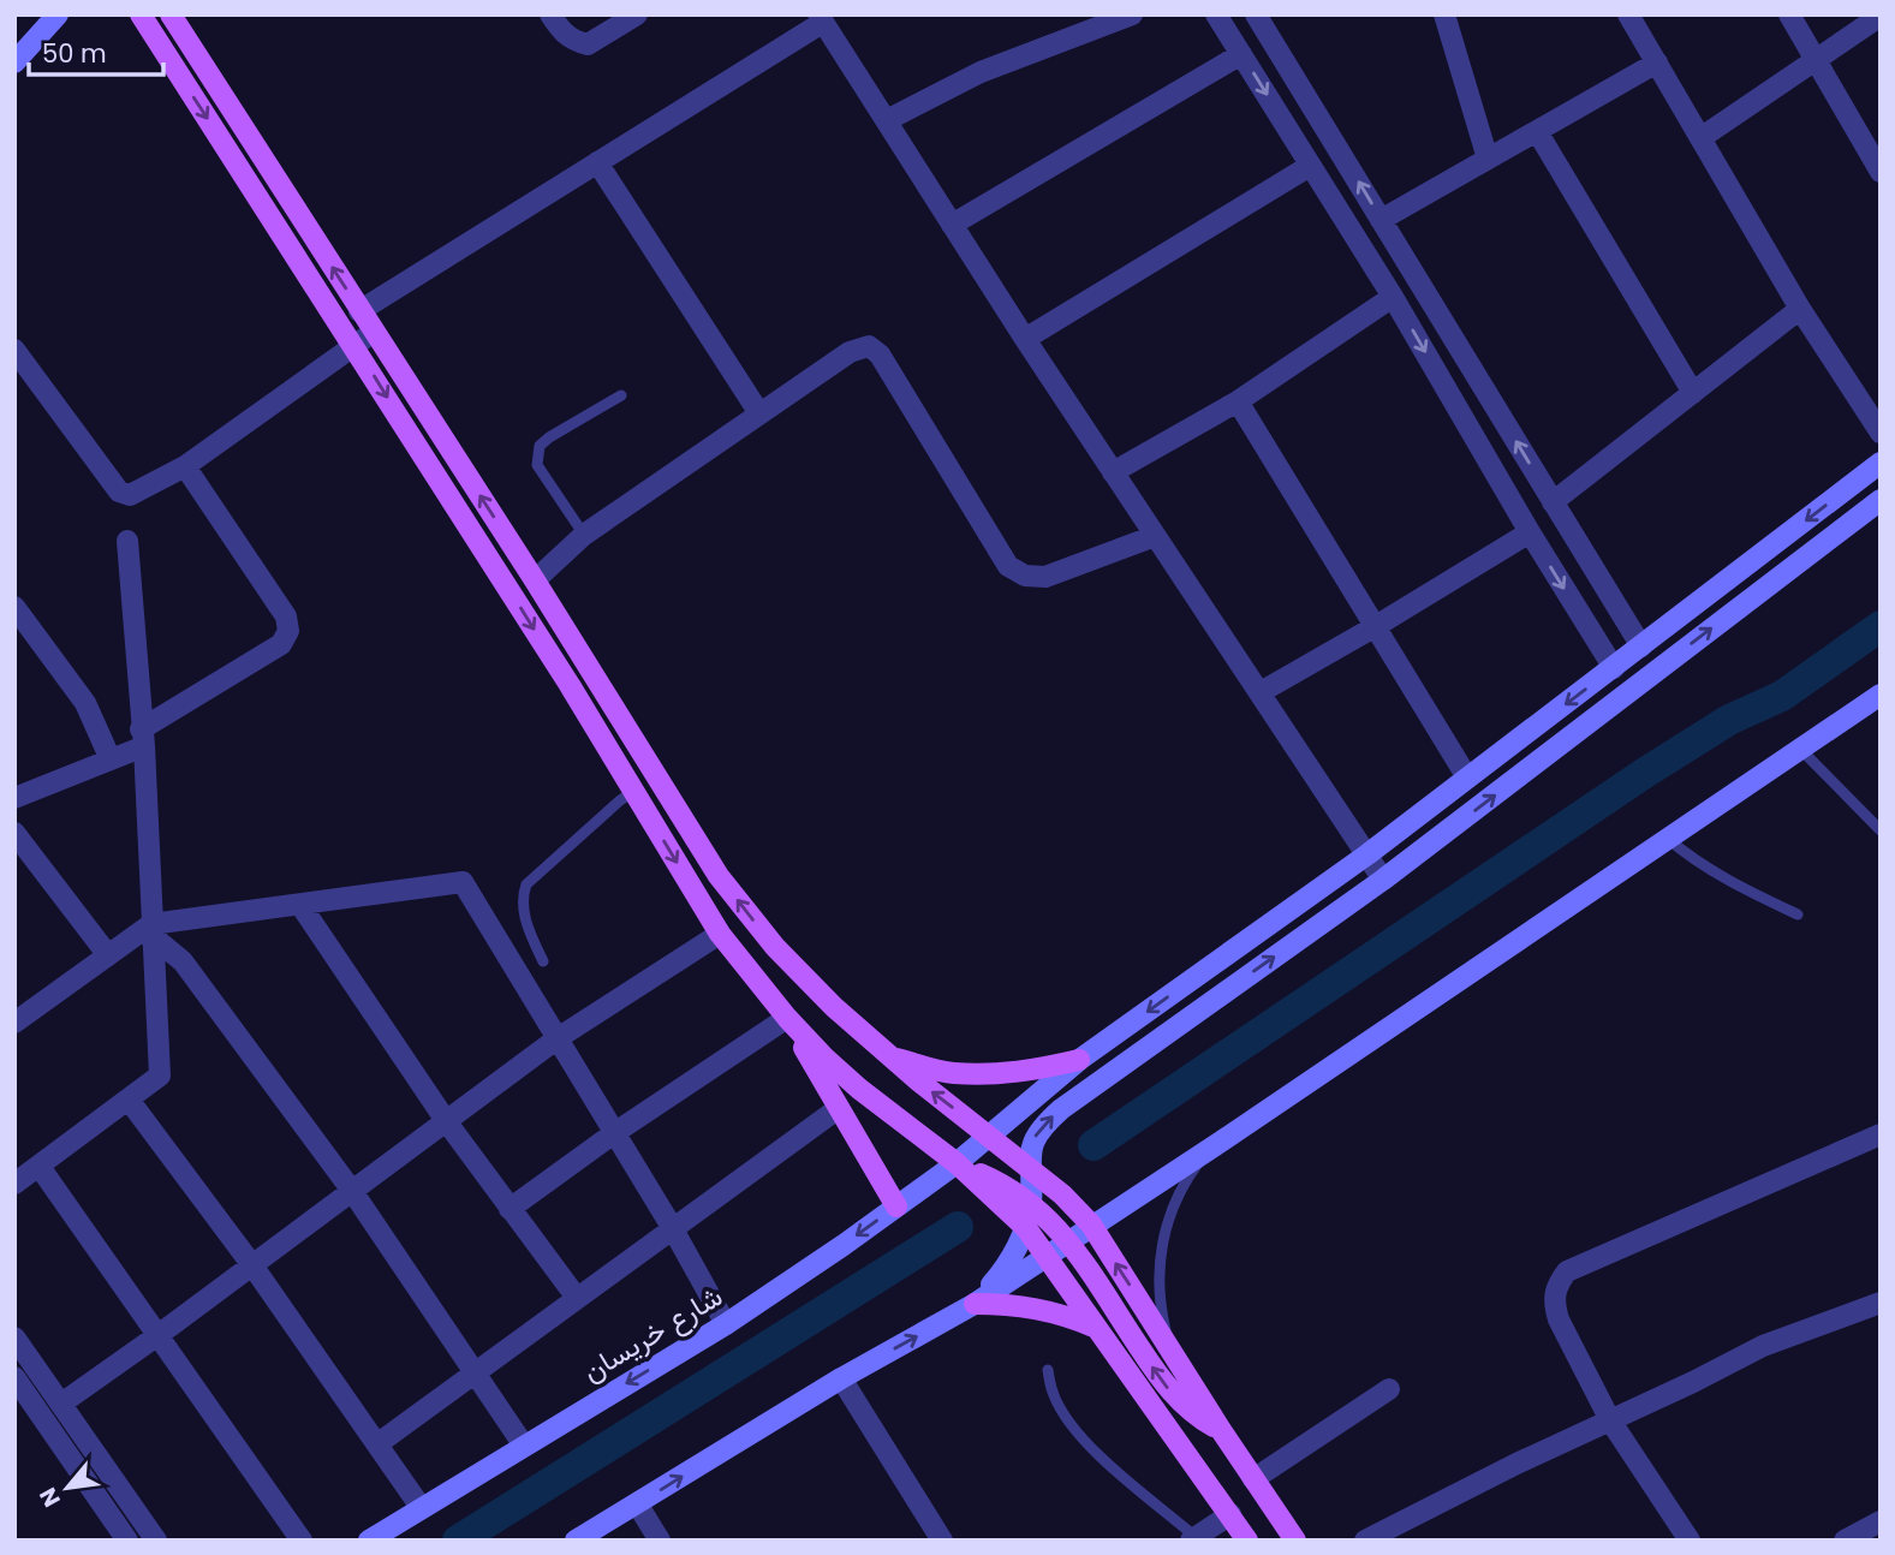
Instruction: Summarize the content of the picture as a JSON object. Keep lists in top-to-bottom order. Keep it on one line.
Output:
{"streets":{"street":["شارع خريسان"]},"scale_bar":"50 m","north":"bottom left"}
